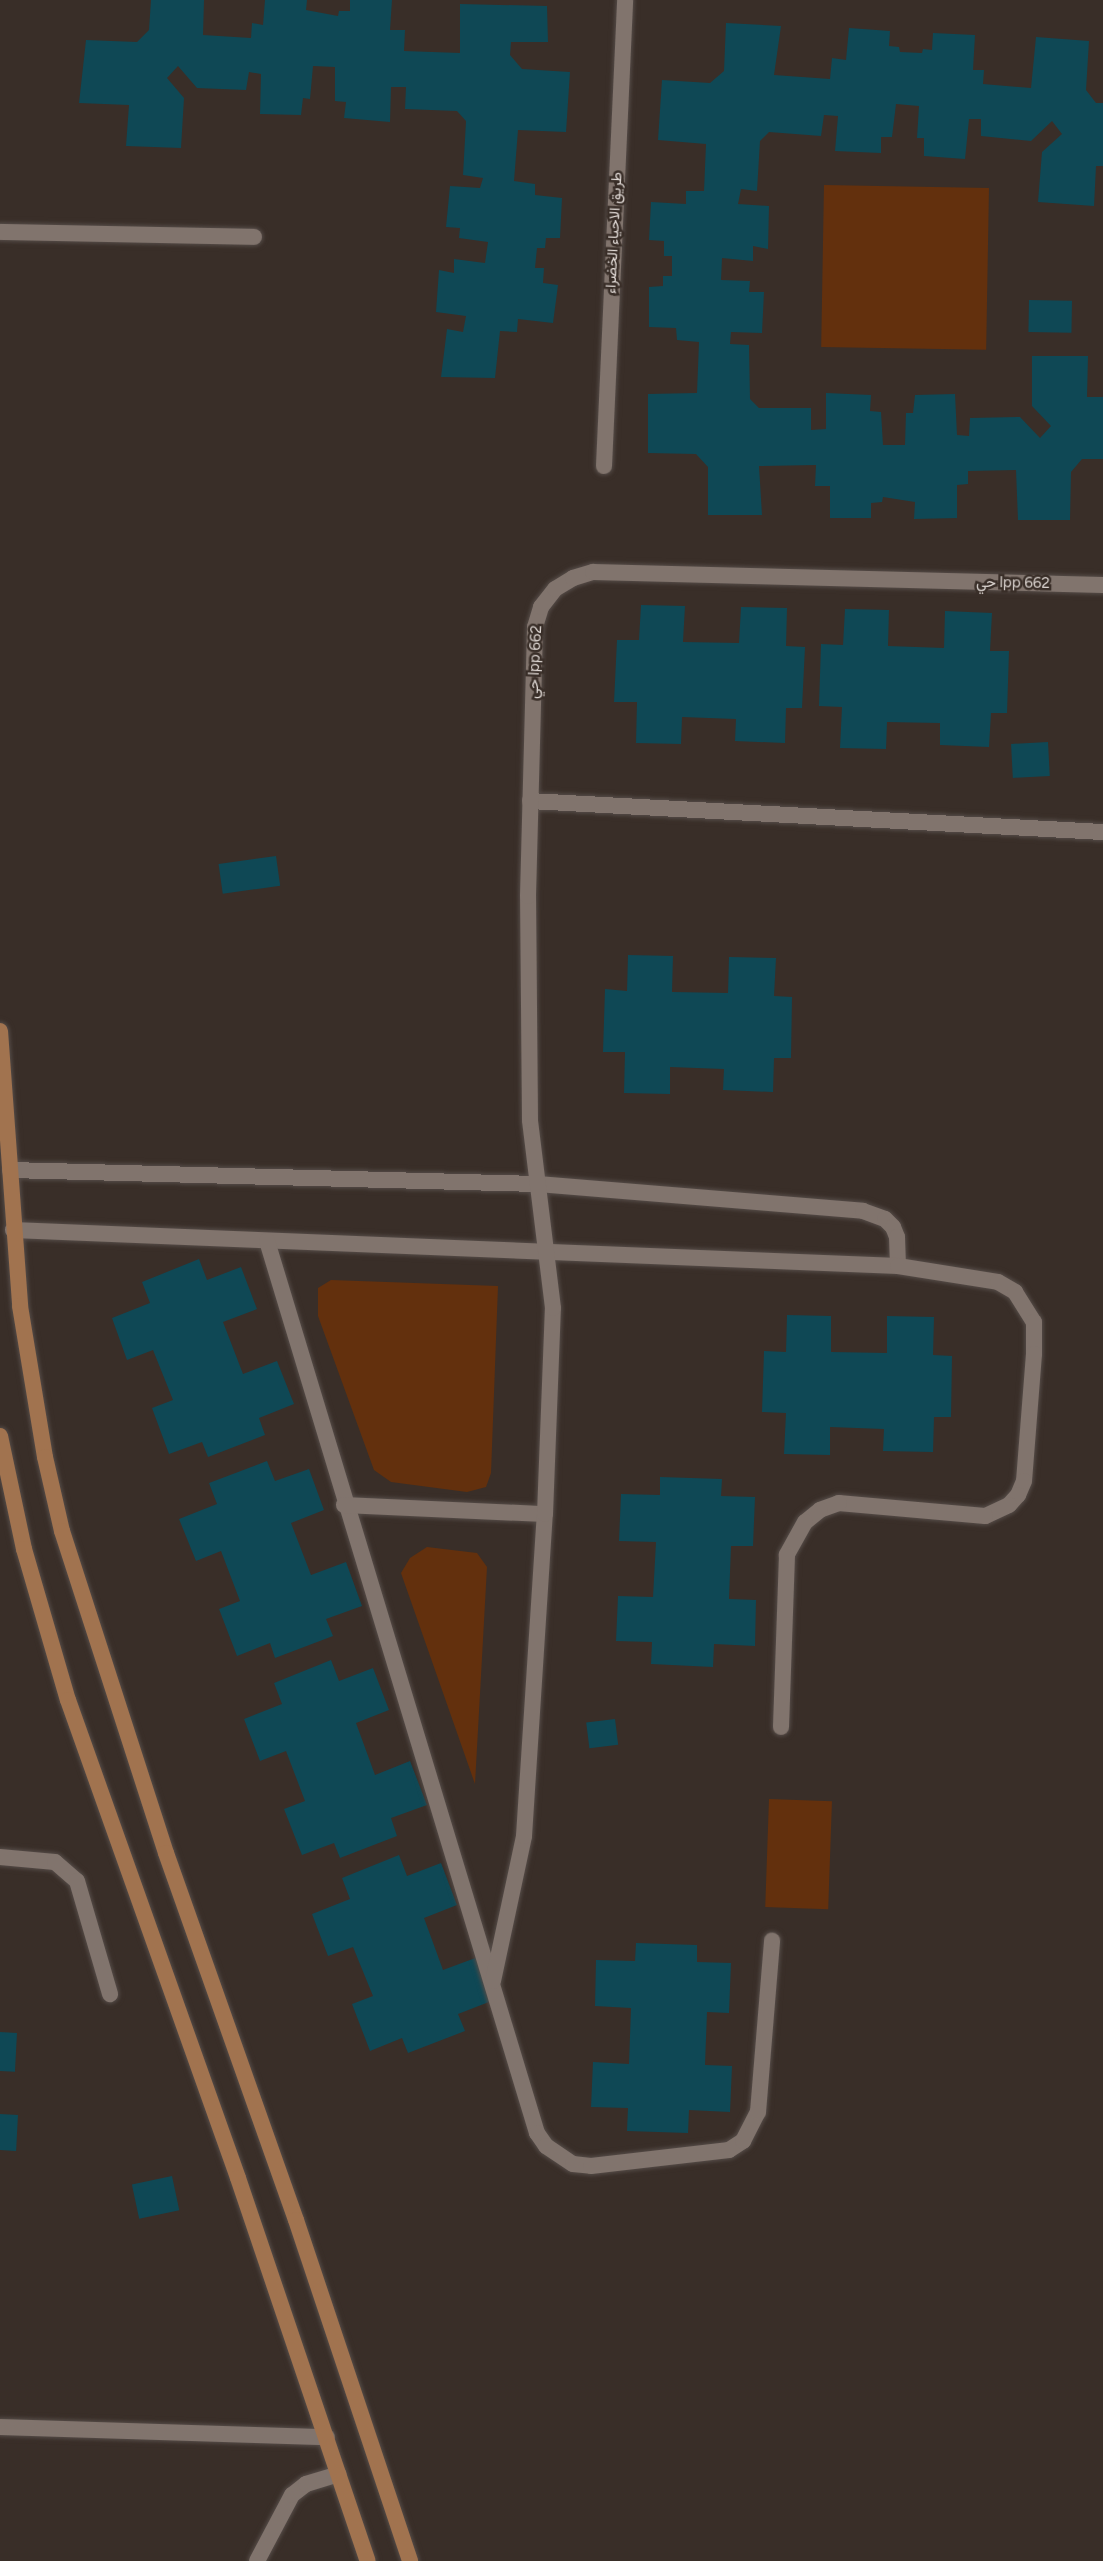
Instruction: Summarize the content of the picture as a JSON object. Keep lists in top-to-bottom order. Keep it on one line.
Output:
{"streets":{"street":["طريق الاحياء الخضراء","حي lpp 662"]}}
